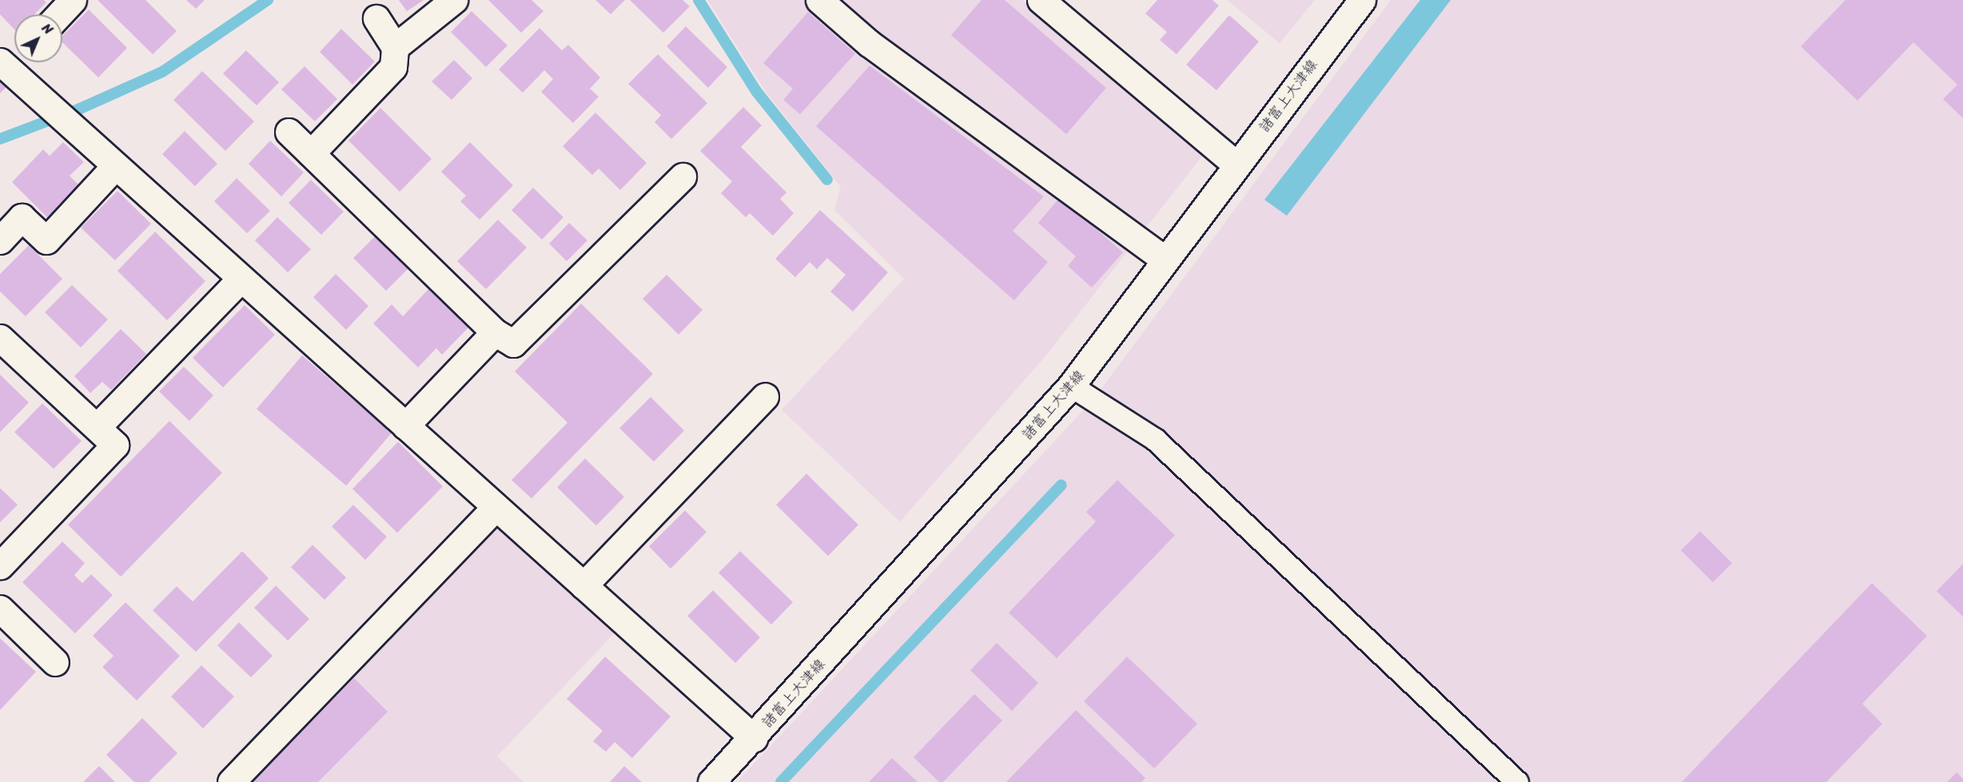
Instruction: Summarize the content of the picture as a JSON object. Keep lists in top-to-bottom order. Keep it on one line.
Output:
{"streets":{"street":["諸富上大津線"]},"north":"top right"}
